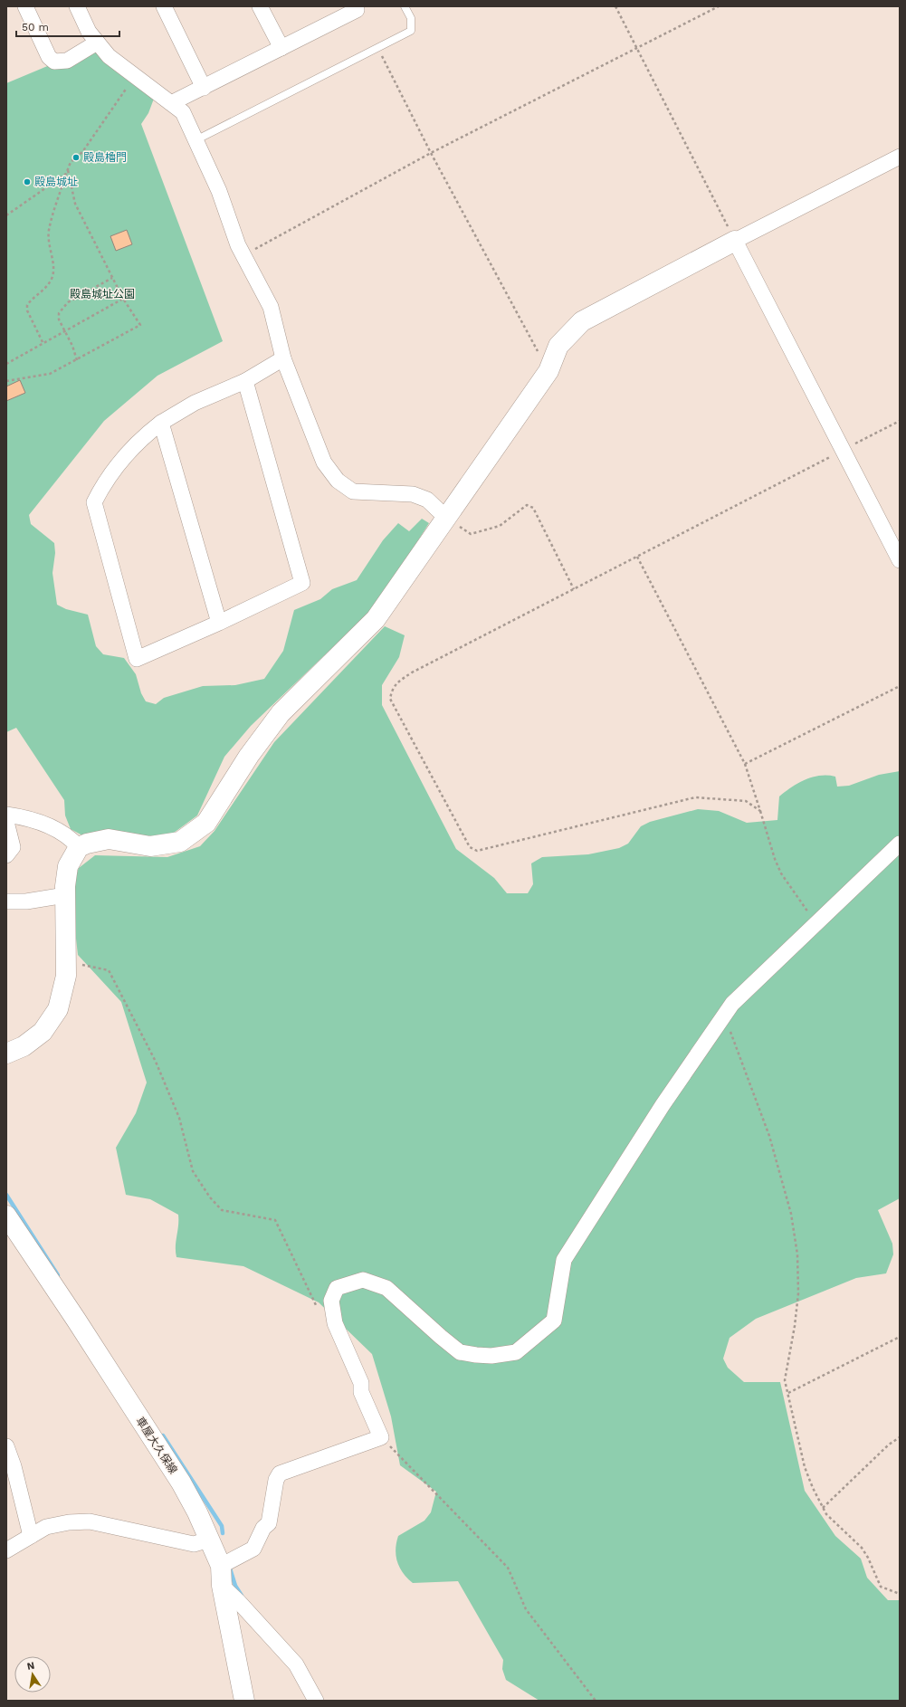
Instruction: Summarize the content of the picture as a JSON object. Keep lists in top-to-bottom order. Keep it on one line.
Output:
{"streets":{"street":["車屋大久保線"]},"parks":["殿島城址公園"],"places":["殿島櫓門","殿島城址"],"scale_bar":"50 m","north":"top"}
